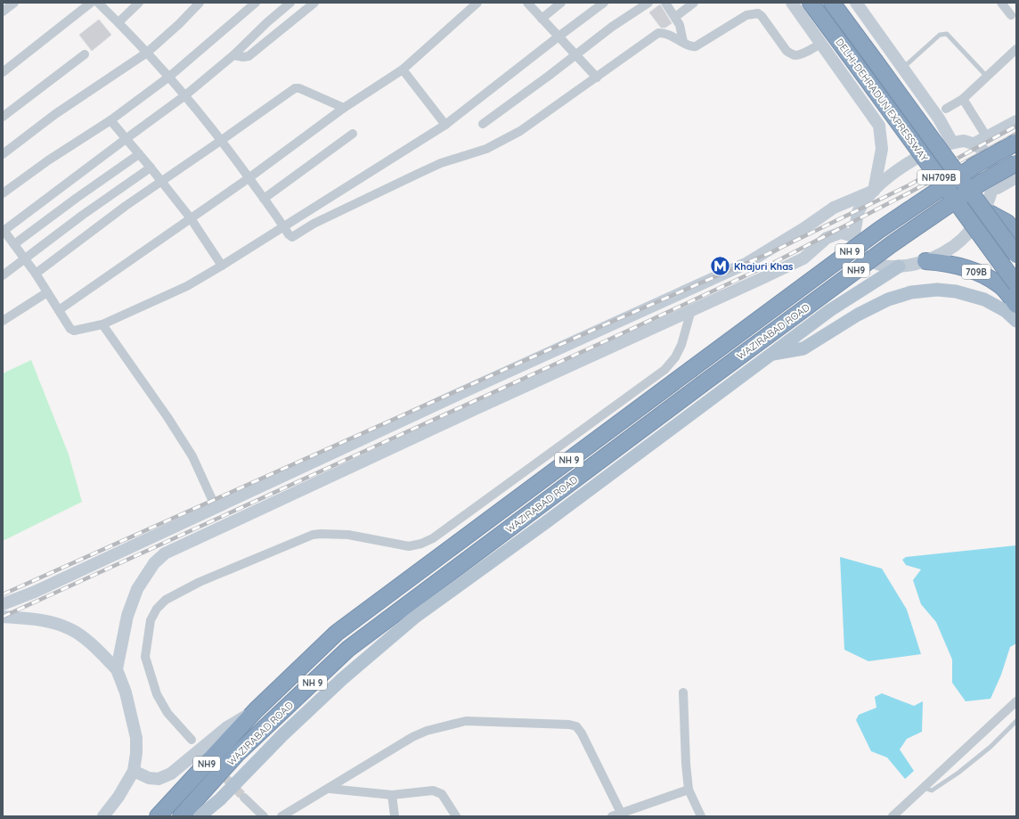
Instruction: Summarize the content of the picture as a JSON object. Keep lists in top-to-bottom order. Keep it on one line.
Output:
{"streets":{"highway":["DELHI-DEHRADUN EXPRESSWAY","NH709B","NH 9","NH9","709B","WAZIRABAD ROAD"]},"crossings":[["NH9","WAZIRABAD ROAD"]],"places":{"metro station":["Khajuri Khas"]}}
